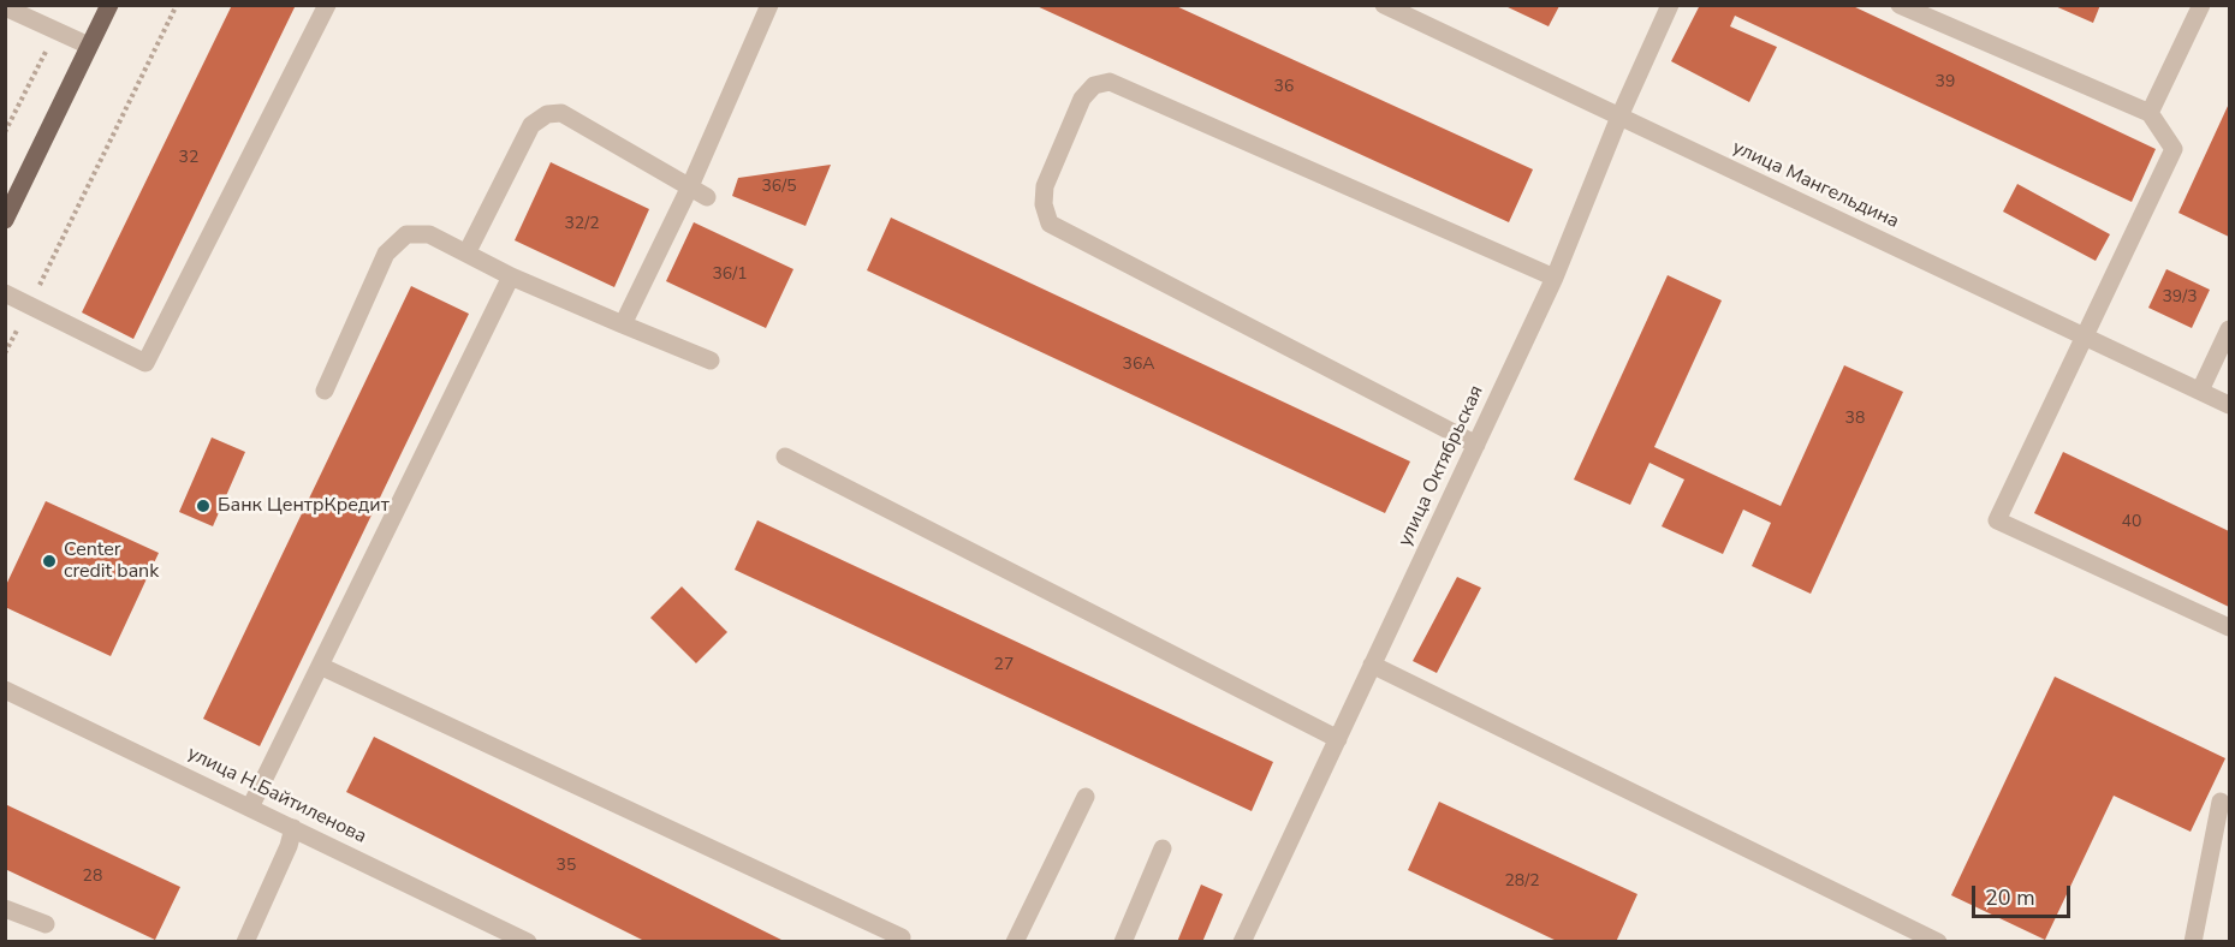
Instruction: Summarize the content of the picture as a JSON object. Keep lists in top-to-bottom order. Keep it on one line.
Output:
{"streets":{"street":["улица Мангельдина","улица Октябрьская","улица Н.Байтиленова"]},"crossings":[["улица Мангельдина","улица Октябрьская"]],"places":["Банк ЦентрКредит","Center credit bank"],"house_numbers":["39","36","32","36/5","32/2","36/1","39/3","36А","38","40","27","35","28","28/2"],"scale_bar":"20 m"}
